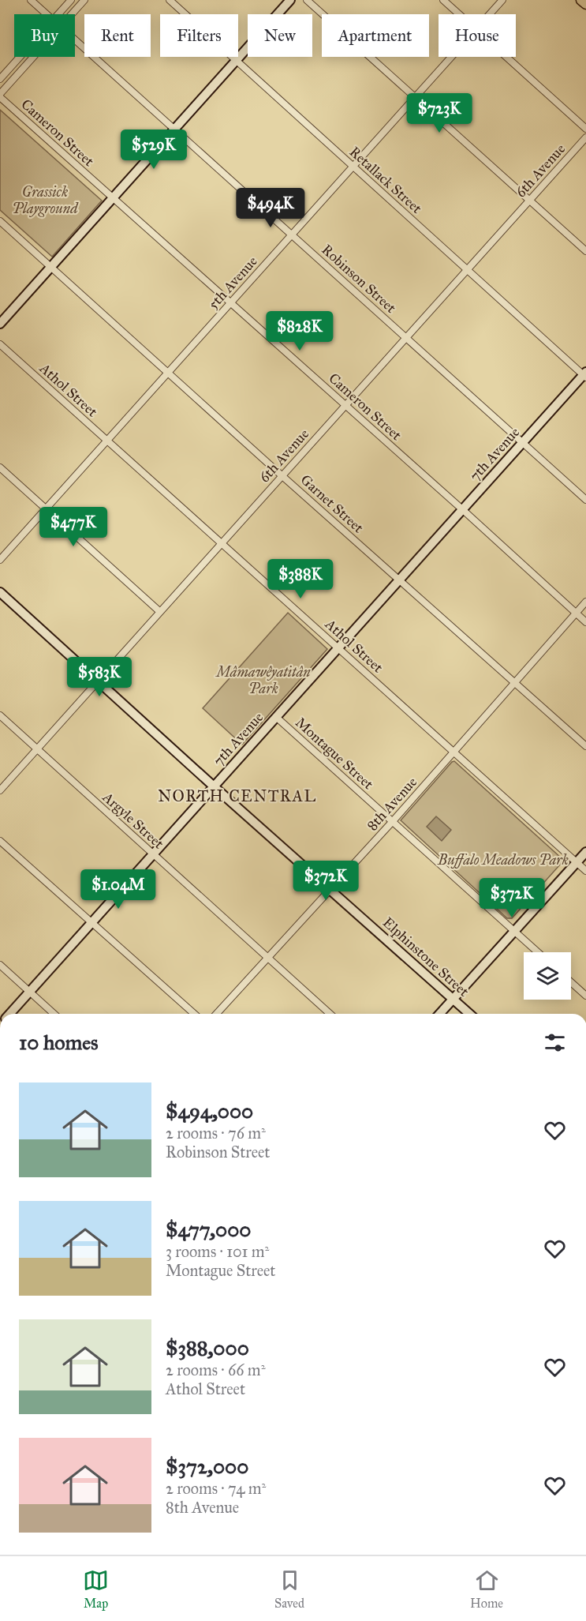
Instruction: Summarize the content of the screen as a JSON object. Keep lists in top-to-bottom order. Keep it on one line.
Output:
{"streets":{"street":["Cameron Street","6th Avenue","Retallack Street","Robinson Street","5th Avenue","Athol Street","7th Avenue","Garnet Street","Montague Street","8th Avenue","Argyle Street","Elphinstone Street"]},"crossings":[["Cameron Street","6th Avenue"],["Cameron Street","5th Avenue"],["Cameron Street","7th Avenue"],["Cameron Street","8th Avenue"],["6th Avenue","Retallack Street"],["6th Avenue","Robinson Street"],["6th Avenue","Athol Street"],["6th Avenue","Garnet Street"],["6th Avenue","Argyle Street"],["6th Avenue","Elphinstone Street"],["Retallack Street","5th Avenue"],["Retallack Street","7th Avenue"],["Robinson Street","5th Avenue"],["Robinson Street","7th Avenue"],["5th Avenue","Athol Street"],["5th Avenue","Garnet Street"],["Athol Street","7th Avenue"],["Athol Street","8th Avenue"],["7th Avenue","Garnet Street"],["7th Avenue","Montague Street"],["7th Avenue","Argyle Street"],["7th Avenue","Elphinstone Street"],["Garnet Street","8th Avenue"],["Montague Street","8th Avenue"],["8th Avenue","Argyle Street"],["8th Avenue","Elphinstone Street"]],"districts":["NORTH CENTRAL"],"parks":["Grassick Playground","Mâmawêyatitân Park","Buffalo Meadows Park"],"page":{"chip":["Buy","Rent","Filters","New","Apartment","House"],"price":["$723K","$529K","$494K","$828K","$477K","$388K","$583K","$372K","$1.04M","$372K"],"heading":"10 homes","list":[{"name":"$494,000","note":"2 rooms · 76 m² · Robinson Street"},{"name":"$477,000","note":"3 rooms · 101 m² · Montague Street"},{"name":"$388,000","note":"2 rooms · 66 m² · Athol Street"},{"name":"$372,000","note":"2 rooms · 74 m² · 8th Avenue"}],"tabs":["Map","Saved","Home"]}}
